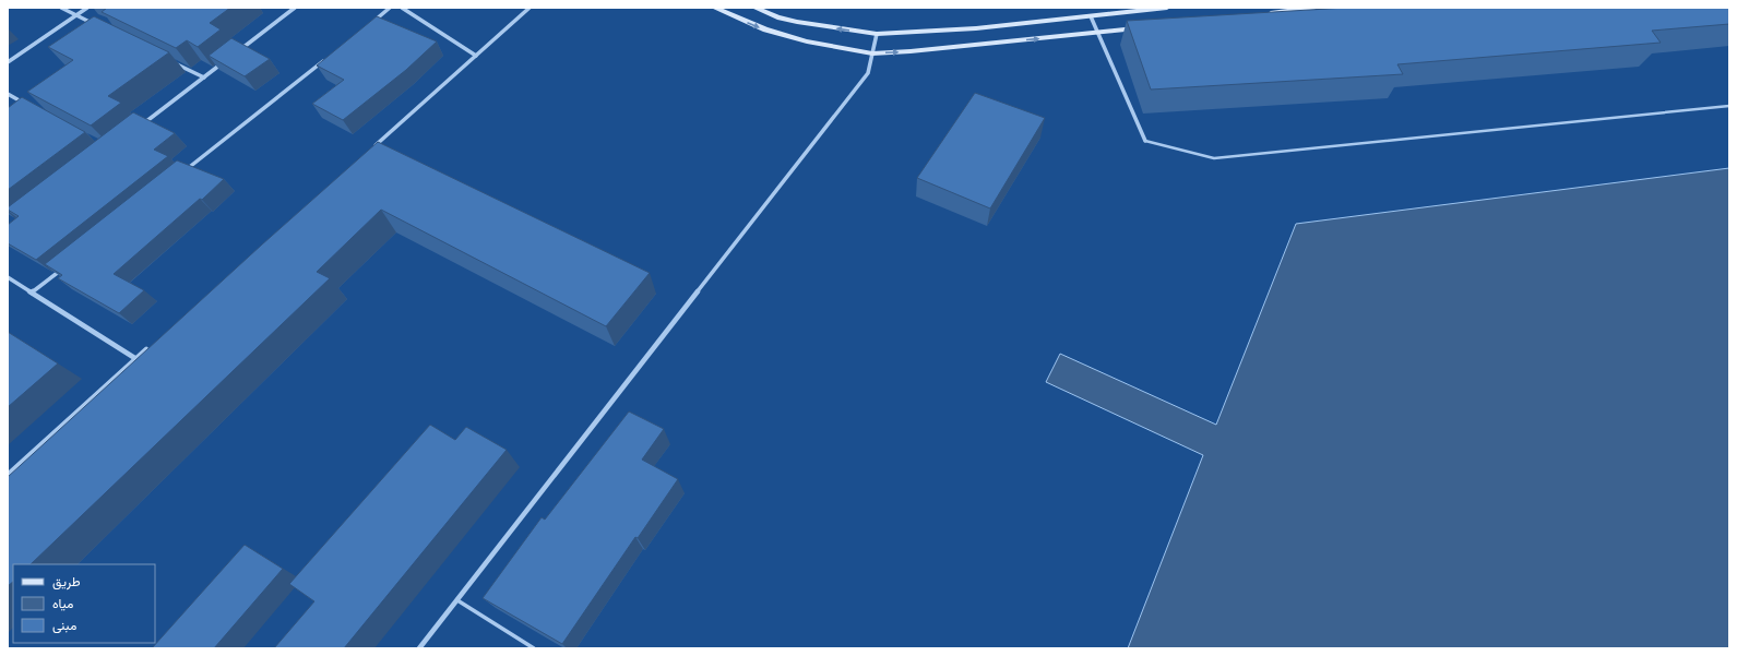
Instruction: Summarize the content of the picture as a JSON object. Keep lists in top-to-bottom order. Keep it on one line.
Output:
{"legend":["طريق","مياه","مبنى"]}
